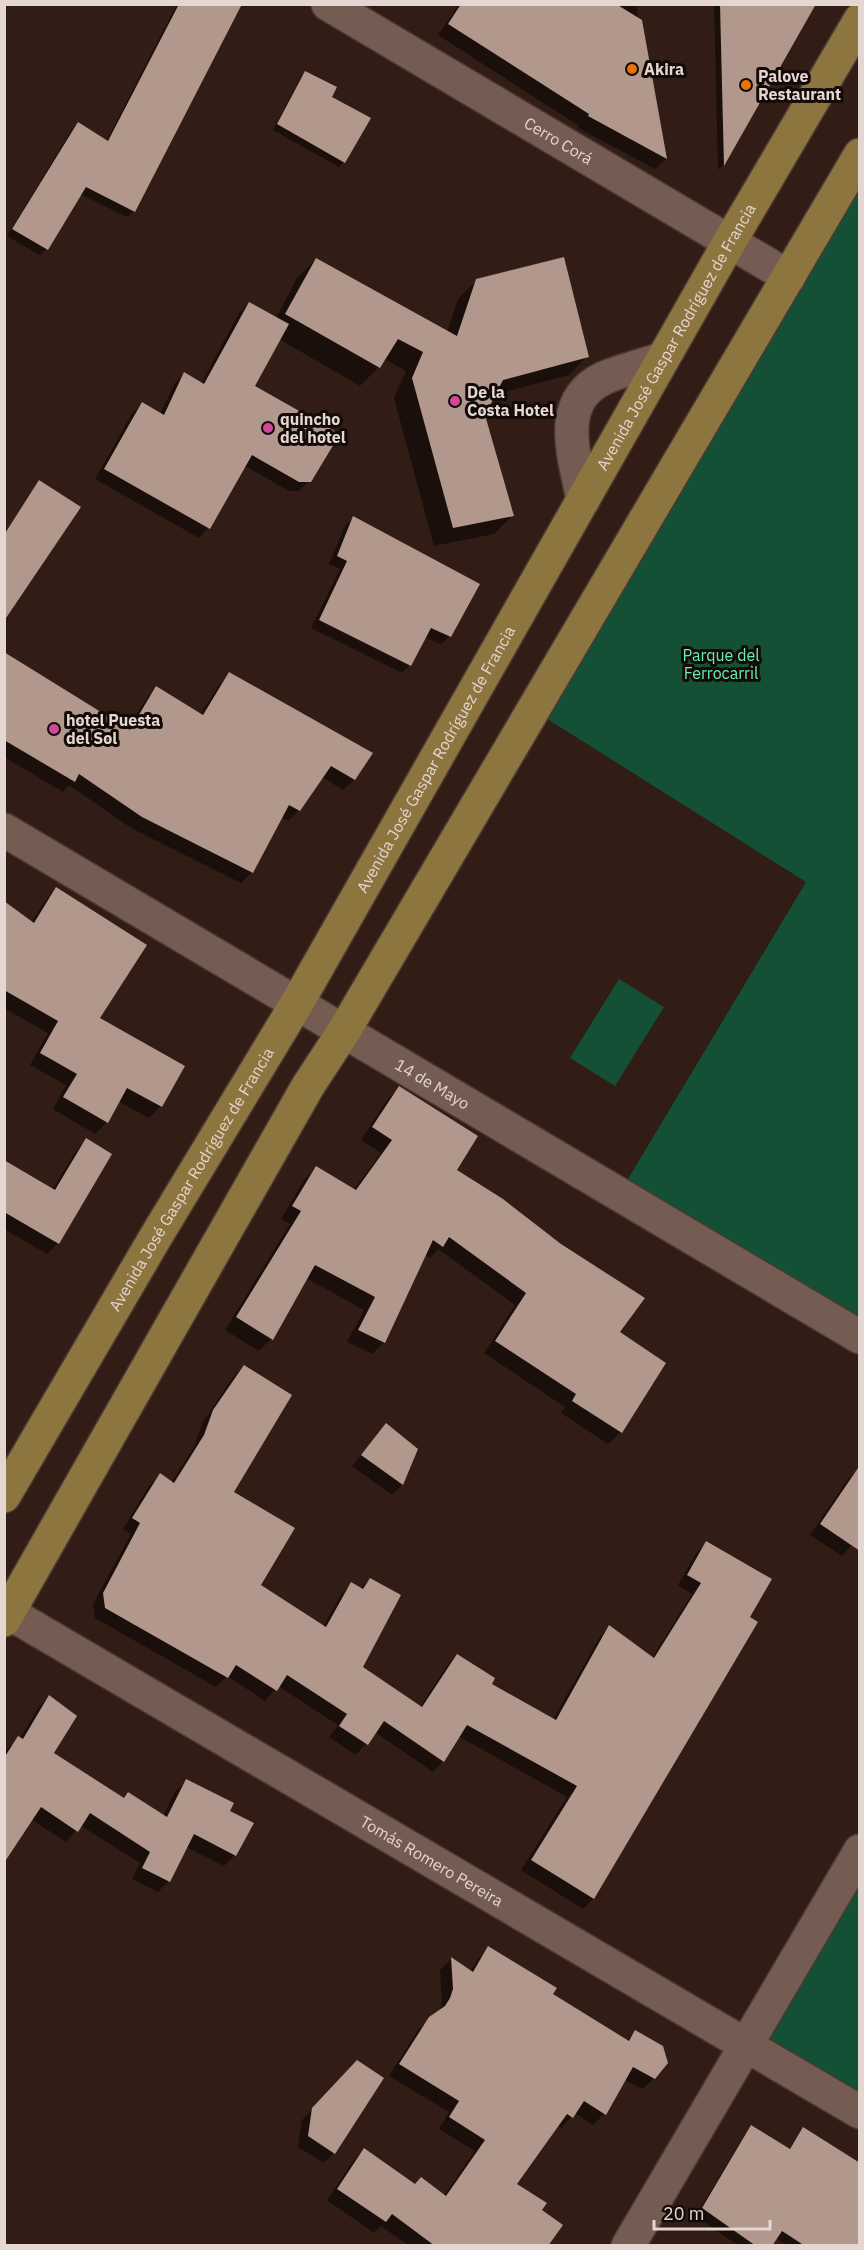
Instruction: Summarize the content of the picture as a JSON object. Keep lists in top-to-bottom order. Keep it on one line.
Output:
{"streets":{"main road":["Avenida José Gaspar Rodríguez de Francia"],"street":["Cerro Corá","14 de Mayo","Tomás Romero Pereira"]},"crossings":[["Cerro Corá","Avenida José Gaspar Rodríguez de Francia"],["Avenida José Gaspar Rodríguez de Francia","14 de Mayo"]],"parks":["Parque del Ferrocarril"],"places":["Akira","Palove Restaurant","De la Costa Hotel","quincho del hotel","hotel Puesta del Sol"],"scale_bar":"20 m"}
